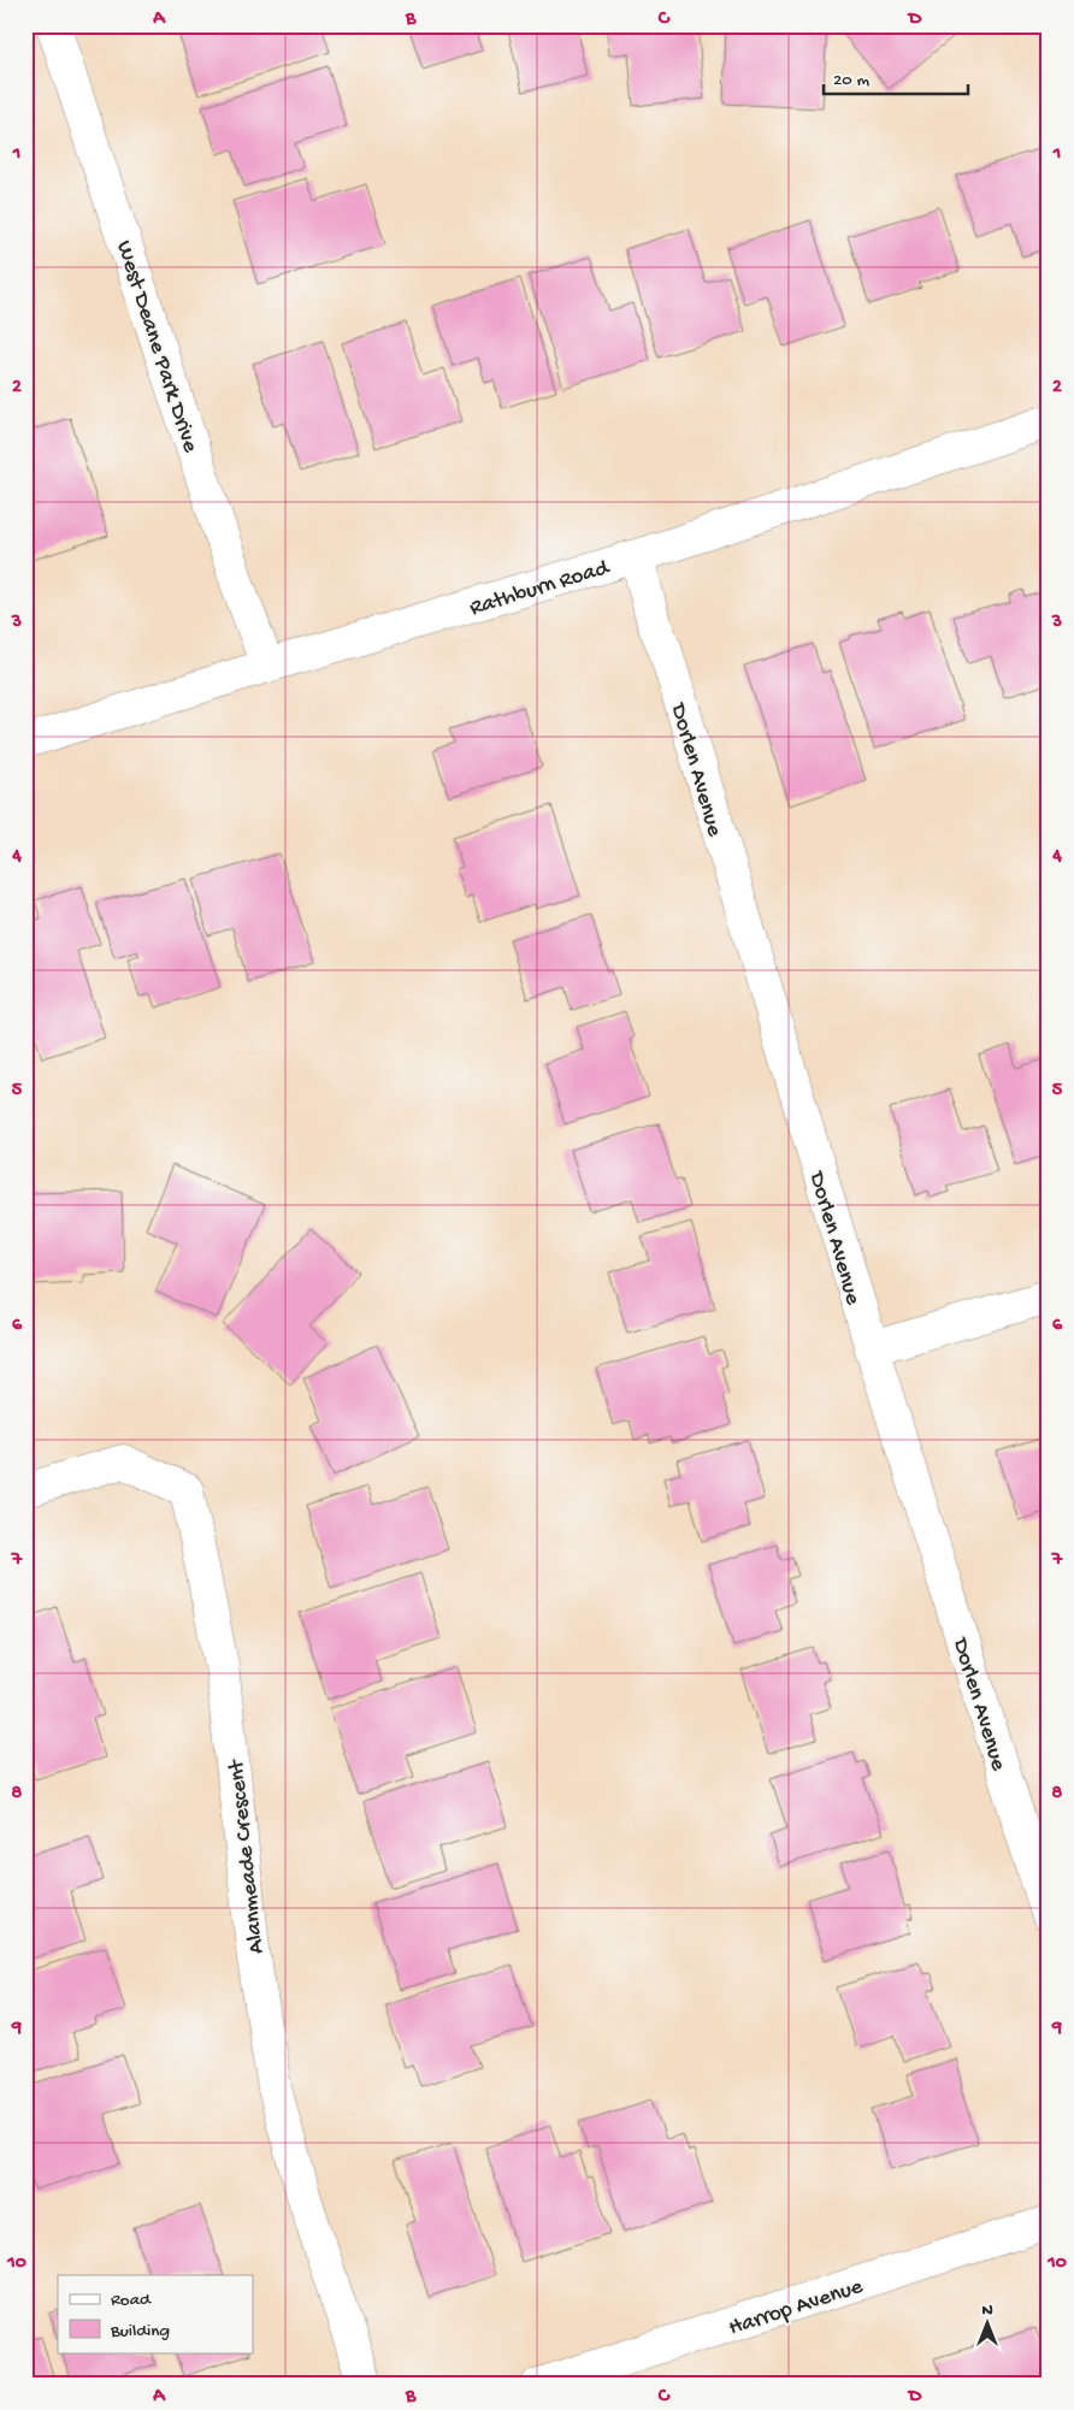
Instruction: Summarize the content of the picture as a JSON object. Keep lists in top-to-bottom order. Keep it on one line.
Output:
{"streets":{"street":["West Deane Park Drive","Rathburn Road","Dorlen Avenue","Alanmeade Crescent","Harrop Avenue"]},"crossings":[["West Deane Park Drive","Rathburn Road"],["Rathburn Road","Dorlen Avenue"]],"legend":["Road","Building"],"scale_bar":"20 m","north":"top","grid":{"columns":["A","B","C","D"],"rows":["1","2","3","4","5","6","7","8","9","10"]}}
